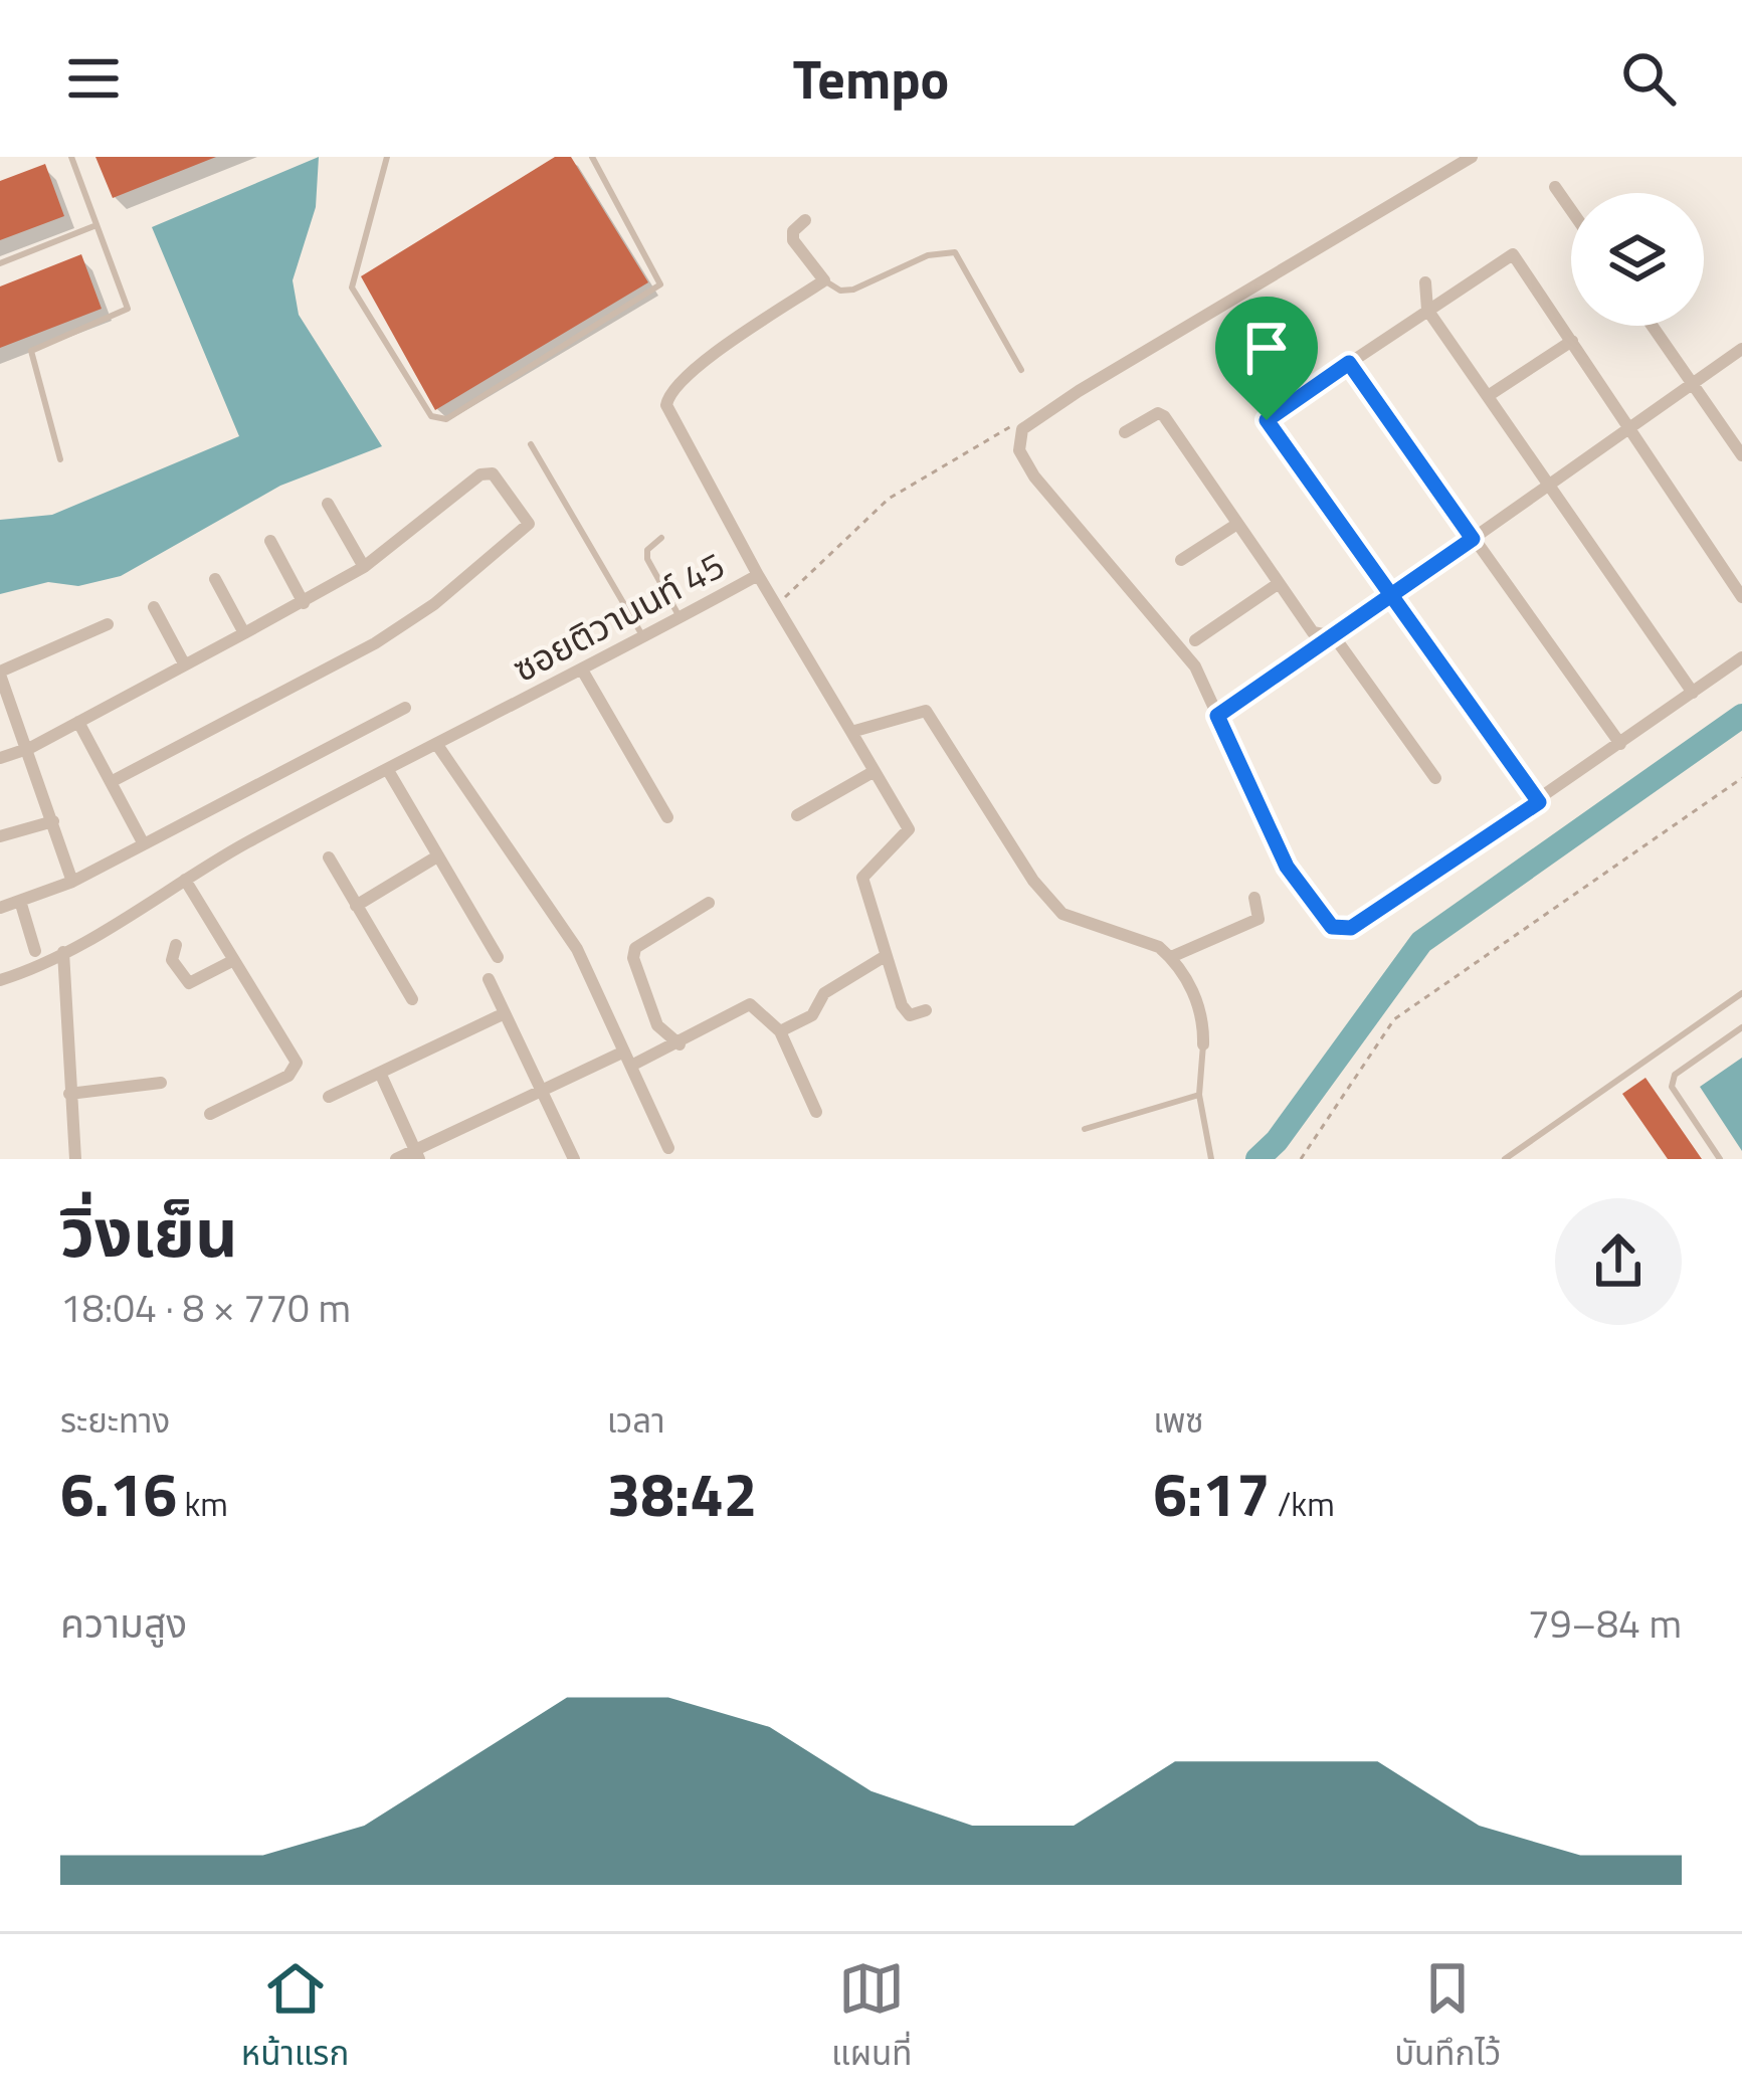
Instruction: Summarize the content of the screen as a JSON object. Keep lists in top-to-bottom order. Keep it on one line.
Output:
{"streets":{"street":["ซอยติวานนท์ 45"]},"page":{"header":"Tempo","heading":["วิ่งเย็น","18:04 · 8 × 770 m"],"stats":[["ระยะทาง","6.16 km"],["เวลา","38:42"],["เพซ","6:17 /km"]],"chart":["ความสูง","79–84 m"],"tabs":["หน้าแรก","แผนที่","บันทึกไว้"]}}
